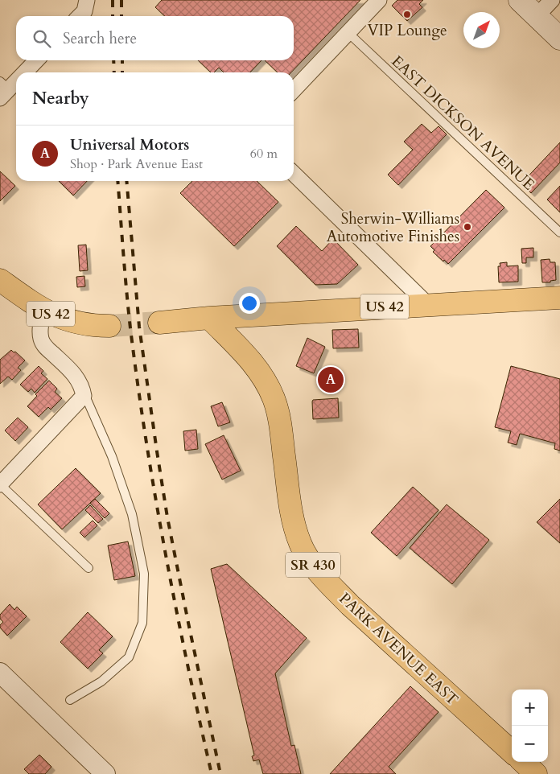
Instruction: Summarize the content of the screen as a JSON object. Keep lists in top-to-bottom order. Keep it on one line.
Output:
{"streets":{"main road":["US 42","SR 430","PARK AVENUE EAST"],"lane":["EAST DICKSON AVENUE"]},"crossings":[["US 42","PARK AVENUE EAST"]],"places":["VIP Lounge","Sherwin-Williams Automotive Finishes"],"north":"top right","page":{"search":"Search here","heading":"Nearby","list":[{"mark":"A","name":"Universal Motors","note":"Shop · Park Avenue East","value":"60 m"}],"pins":"A","map_buttons":["+","−"]}}
